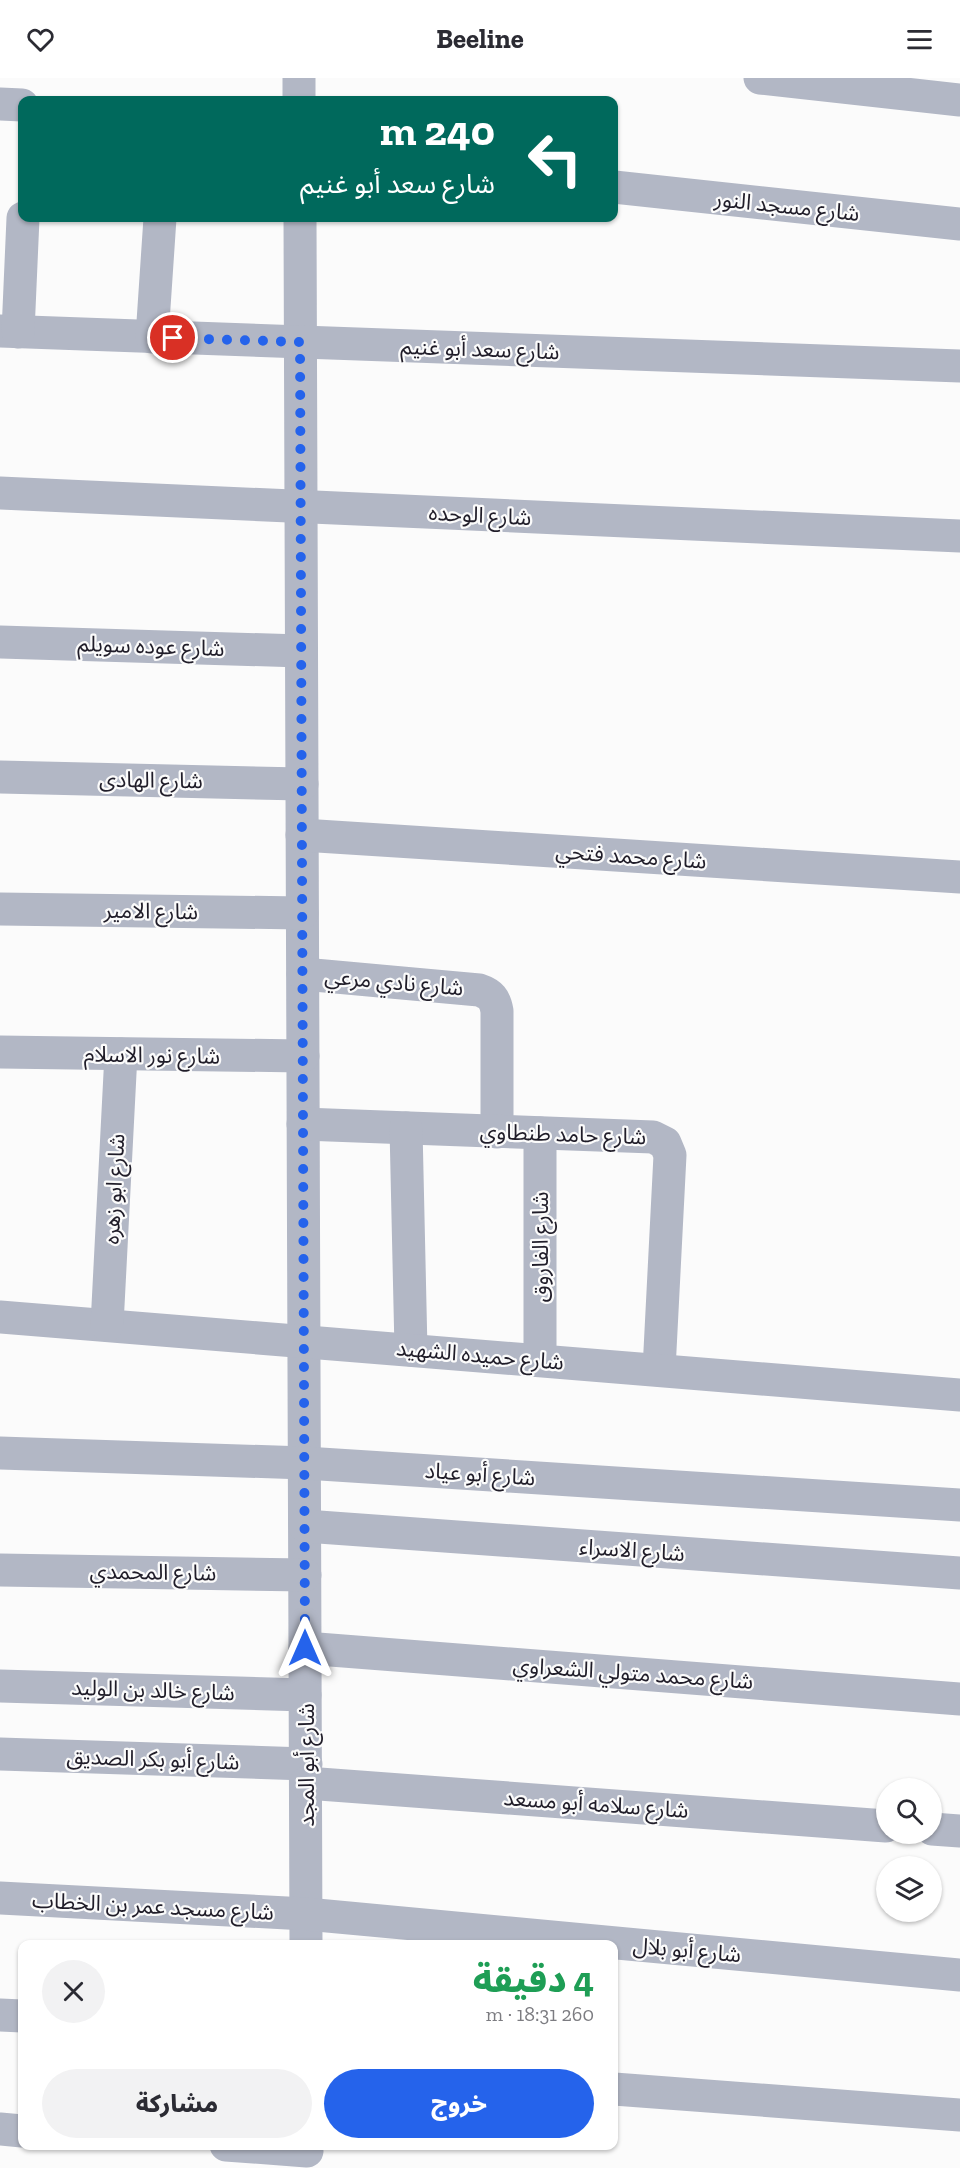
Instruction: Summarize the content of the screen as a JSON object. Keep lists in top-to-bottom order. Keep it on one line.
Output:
{"streets":{"street":["شارع مسجد النور","شارع سعد أبو غنيم","شارع الوحده","شارع عوده سويلم","شارع الهادى","شارع محمد فتحي","شارع الامير","شارع نادي مرعي","شارع نور الاسلام","شارع حامد طنطاوي","شارع ابو زهره","شارع الفاروق","شارع حميده الشهيد","شارع أبو عياد","شارع الاسراء","شارع المحمدي","شارع محمد متولي الشعراوي","شارع خالد بن الوليد","شارع أبو بكر الصديق","شارع أبو المجد","شارع سلامه أبو مسعد","شارع مسجد عمر بن الخطاب","شارع أبو بلال"]},"crossings":[["شارع سعد أبو غنيم","شارع أبو المجد"],["شارع الوحده","شارع أبو المجد"],["شارع عوده سويلم","شارع أبو المجد"],["شارع الهادى","شارع أبو المجد"],["شارع محمد فتحي","شارع أبو المجد"],["شارع الامير","شارع أبو المجد"],["شارع نادي مرعي","شارع حامد طنطاوي"],["شارع نادي مرعي","شارع أبو المجد"],["شارع نور الاسلام","شارع ابو زهره"],["شارع نور الاسلام","شارع أبو المجد"],["شارع حامد طنطاوي","شارع الفاروق"],["شارع حامد طنطاوي","شارع حميده الشهيد"],["شارع حامد طنطاوي","شارع أبو المجد"],["شارع ابو زهره","شارع حميده الشهيد"],["شارع الفاروق","شارع حميده الشهيد"],["شارع حميده الشهيد","شارع أبو المجد"],["شارع أبو عياد","شارع أبو المجد"],["شارع الاسراء","شارع أبو المجد"],["شارع المحمدي","شارع أبو المجد"],["شارع محمد متولي الشعراوي","شارع أبو المجد"],["شارع خالد بن الوليد","شارع أبو المجد"],["شارع أبو بكر الصديق","شارع أبو المجد"],["شارع أبو بكر الصديق","شارع سلامه أبو مسعد"],["شارع أبو المجد","شارع سلامه أبو مسعد"],["شارع أبو المجد","شارع مسجد عمر بن الخطاب"],["شارع أبو المجد","شارع أبو بلال"],["شارع مسجد عمر بن الخطاب","شارع أبو بلال"]],"page":{"header":"Beeline","turn":["240 m","شارع سعد أبو غنيم"],"heading":["4 دقيقة","260 m · 18:31"],"buttons":["خروج","مشاركة"]}}
